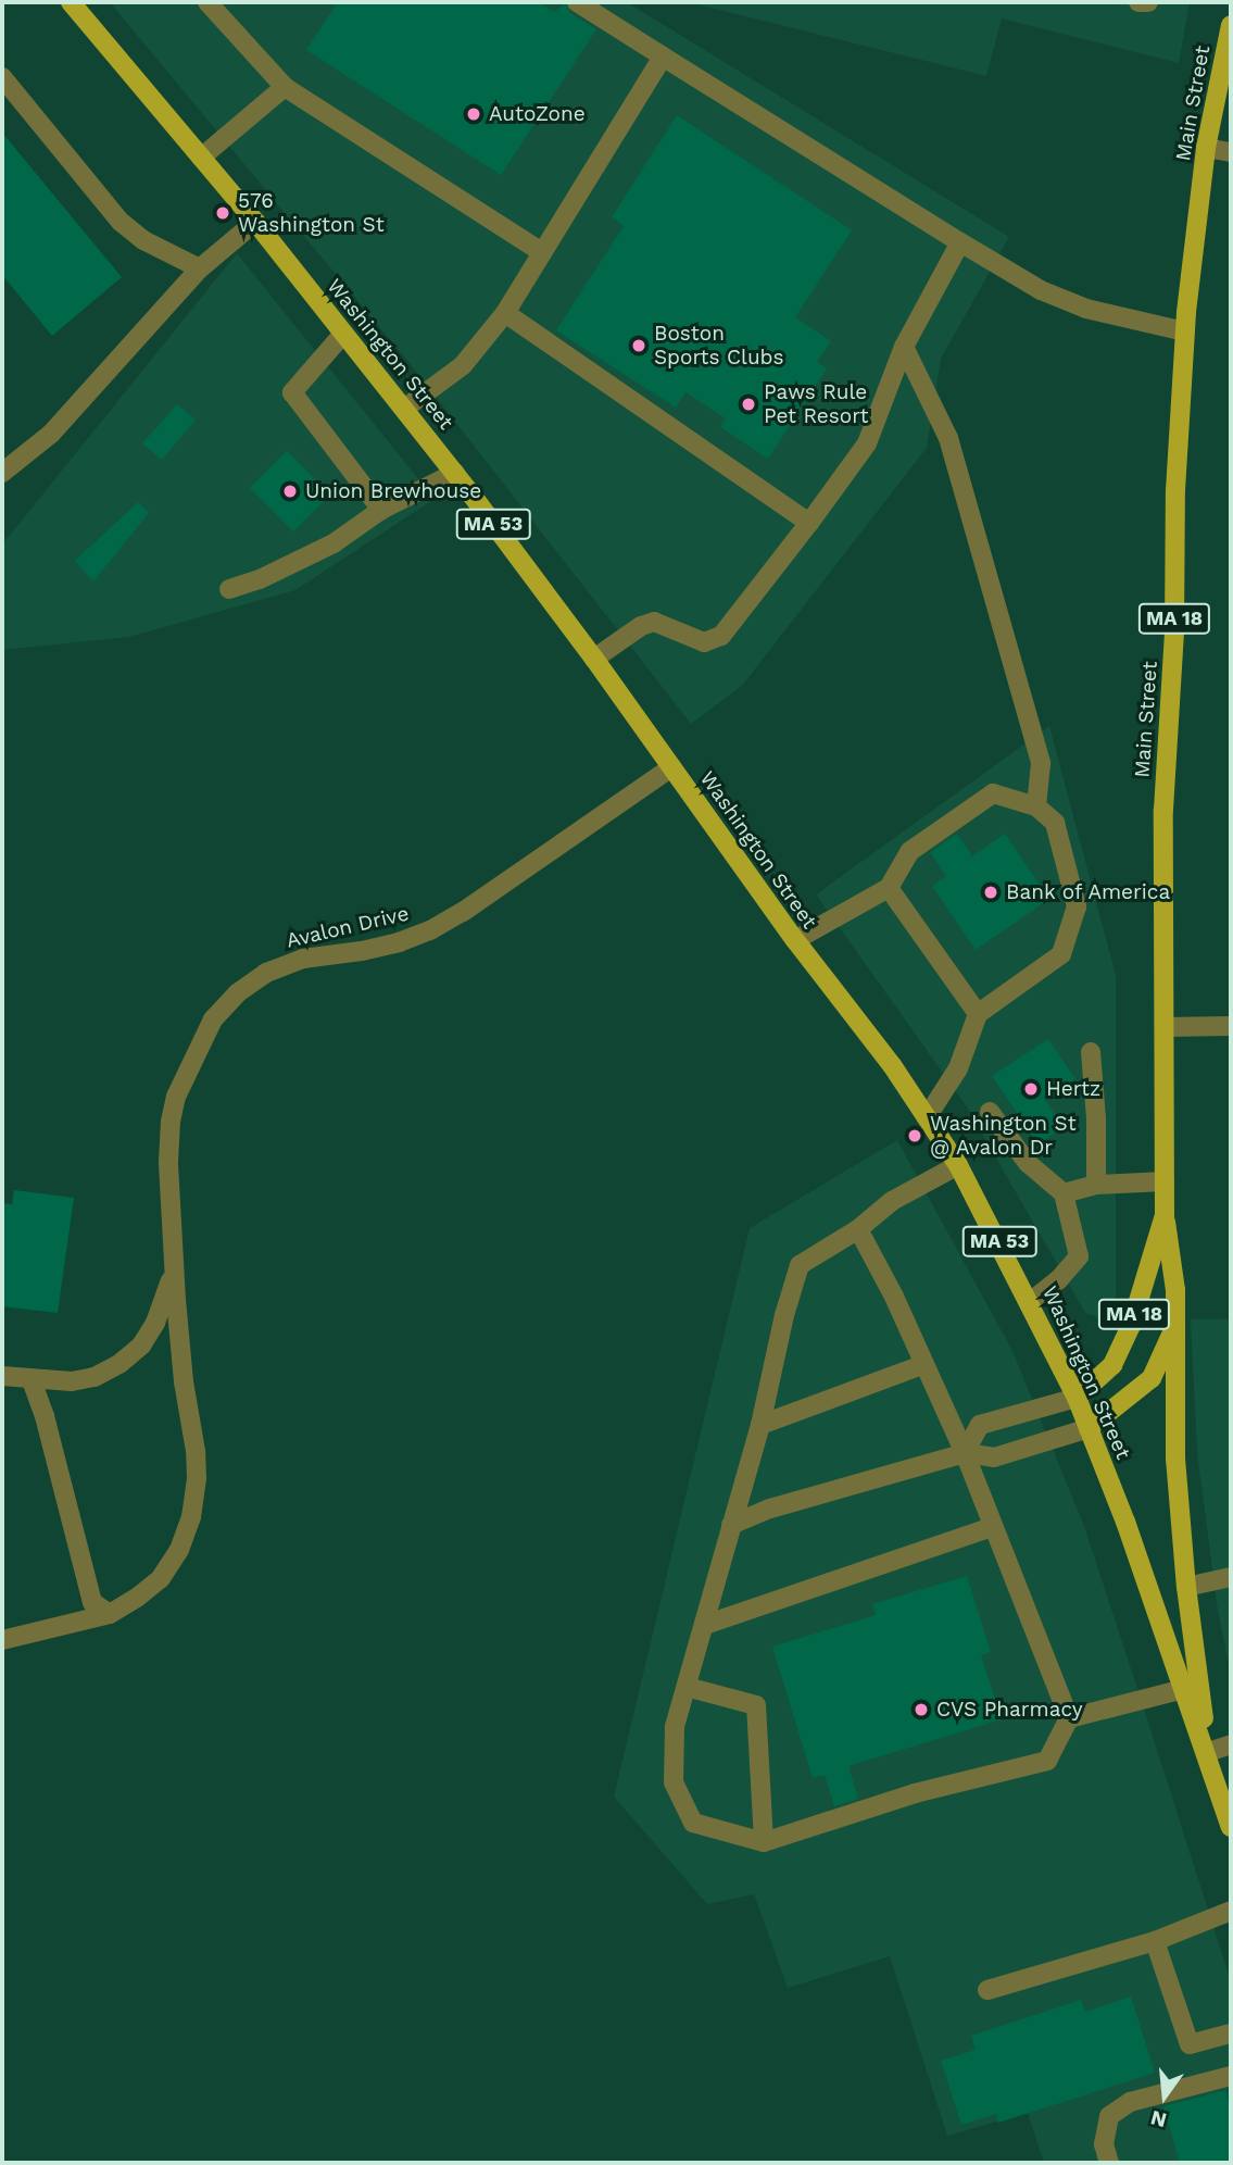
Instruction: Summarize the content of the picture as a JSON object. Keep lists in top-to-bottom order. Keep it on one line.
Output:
{"streets":{"main road":["Main Street","Washington Street","MA 53","MA 18"],"street":["Avalon Drive"]},"crossings":[["Main Street","Washington Street"],["Main Street","MA 18"],["Washington Street","MA 18"],["Washington Street","Avalon Drive"]],"places":["AutoZone","576 Washington St","Boston Sports Clubs","Paws Rule Pet Resort","Union Brewhouse","Bank of America","Hertz","Washington St @ Avalon Dr","CVS Pharmacy"],"north":"bottom"}
